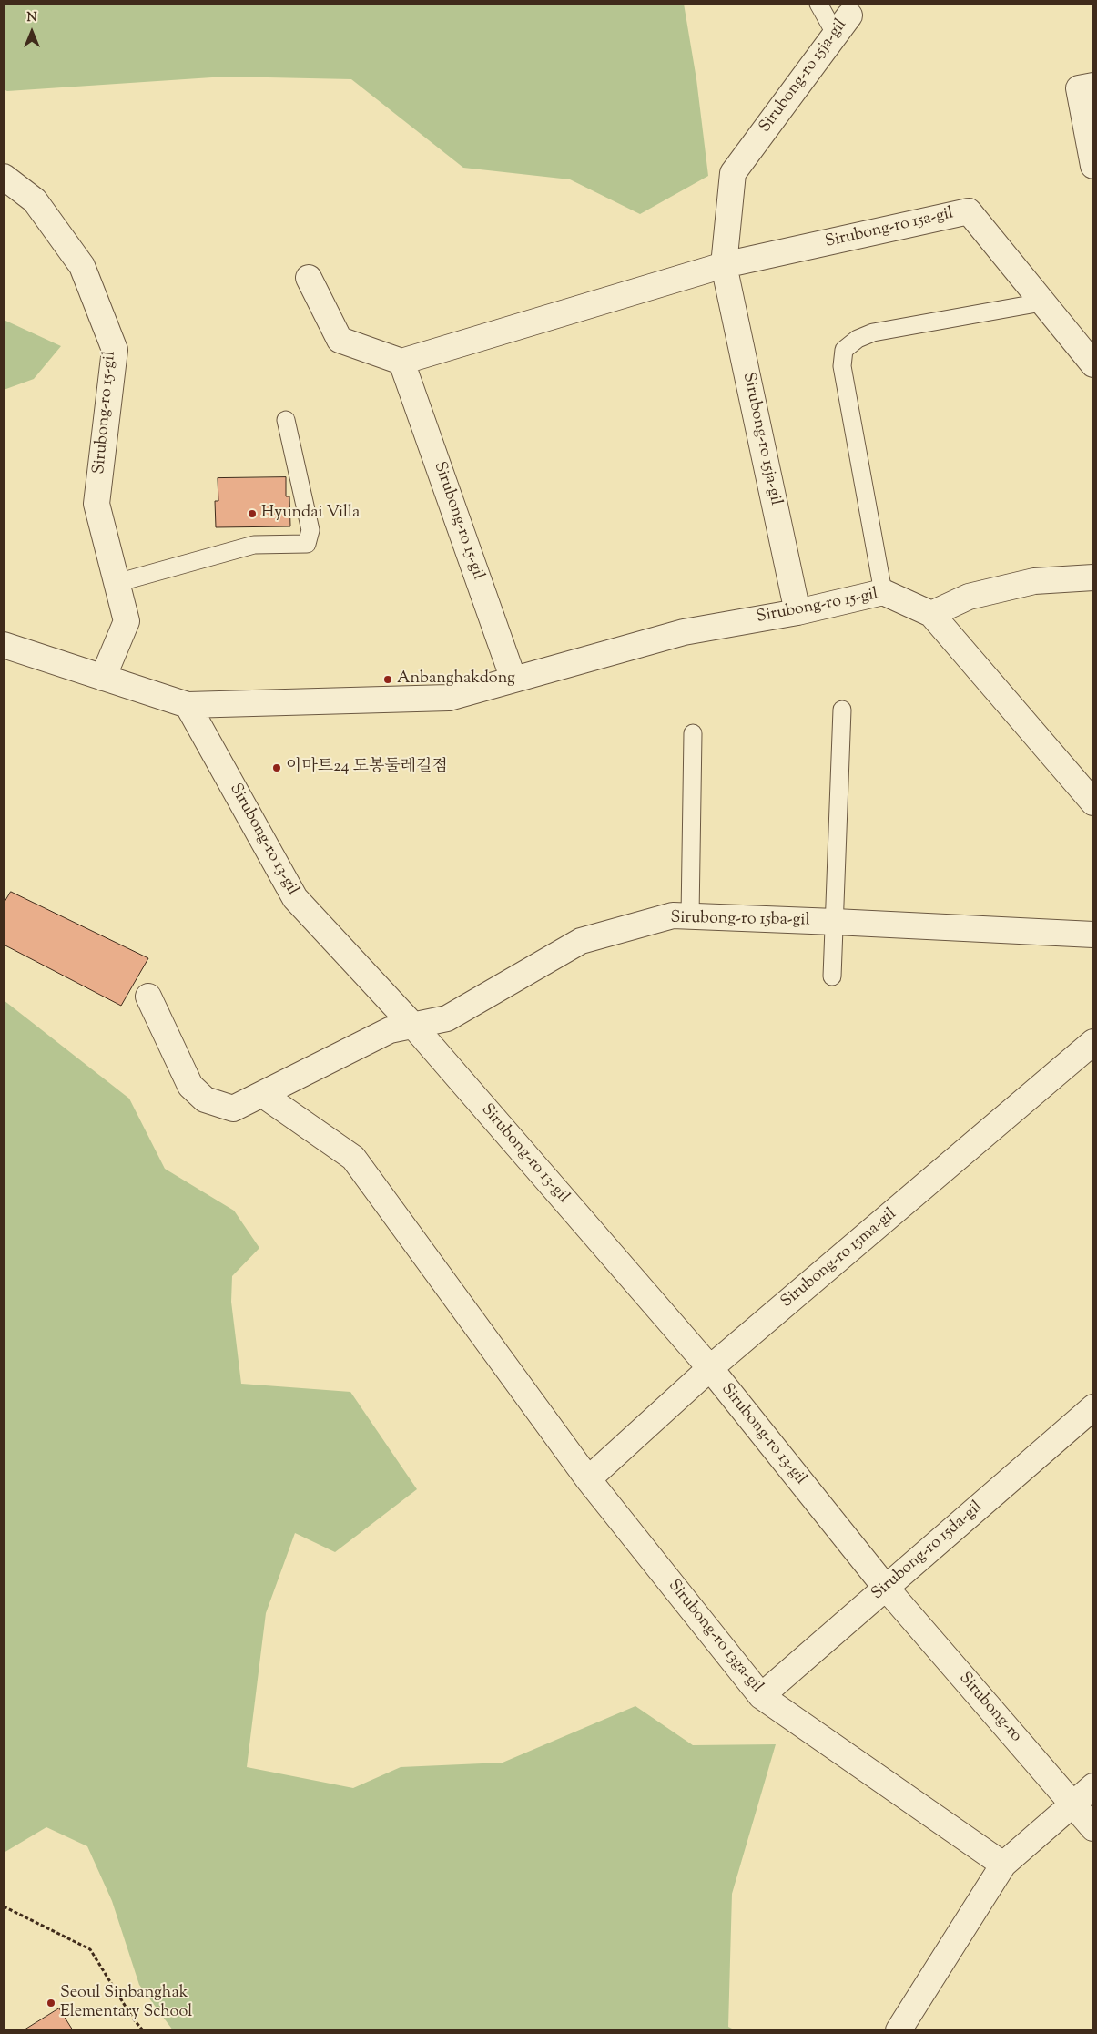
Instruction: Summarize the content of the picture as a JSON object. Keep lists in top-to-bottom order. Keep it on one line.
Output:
{"streets":{"street":["Sirubong-ro 15ja-gil","Sirubong-ro 15a-gil","Sirubong-ro 15-gil","Sirubong-ro 13-gil","Sirubong-ro 15ba-gil","Sirubong-ro 15ma-gil","Sirubong-ro 15da-gil","Sirubong-ro 13ga-gil","Sirubong-ro"]},"crossings":[["Sirubong-ro 15ja-gil","Sirubong-ro 15a-gil"],["Sirubong-ro 15ja-gil","Sirubong-ro 15-gil"],["Sirubong-ro 15-gil","Sirubong-ro 13-gil"],["Sirubong-ro 13-gil","Sirubong-ro 15ba-gil"],["Sirubong-ro 13-gil","Sirubong-ro 15ma-gil"],["Sirubong-ro 13-gil","Sirubong-ro 15da-gil"],["Sirubong-ro 13-gil","Sirubong-ro"],["Sirubong-ro 15ba-gil","Sirubong-ro 13ga-gil"],["Sirubong-ro 15ma-gil","Sirubong-ro 13ga-gil"],["Sirubong-ro 15da-gil","Sirubong-ro 13ga-gil"],["Sirubong-ro 15da-gil","Sirubong-ro"]],"places":["Hyundai Villa","Anbanghakdong","이마트24 도봉둘레길점","Seoul Sinbanghak Elementary School"],"north":"top"}
